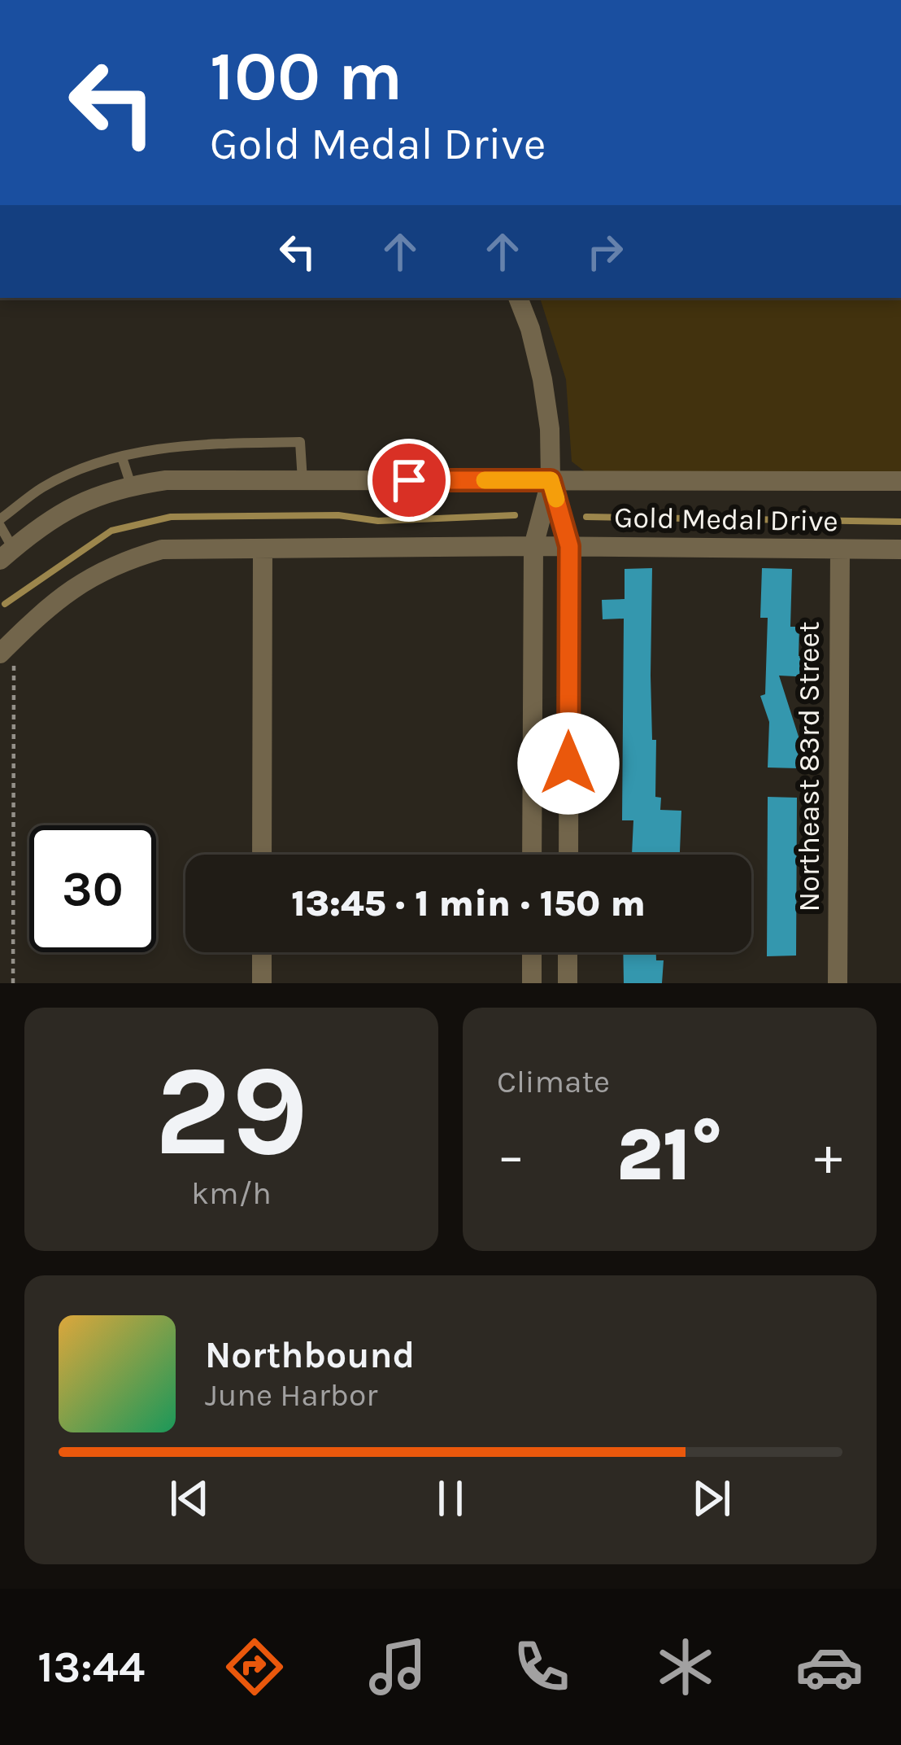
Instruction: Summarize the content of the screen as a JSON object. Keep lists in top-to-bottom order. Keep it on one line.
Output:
{"streets":{"street":["Gold Medal Drive","Northeast 83rd Street"]},"crossings":[["Gold Medal Drive","Northeast 83rd Street"]],"page":{"turn":["100 m","Gold Medal Drive"],"limit":"30","trip":"13:45 · 1 min · 150 m","tile":[["29","km/h"],"Climate"],"heat":["−","21°","+"],"song":["Northbound","June Harbor"],"tabs":"13:44"}}
